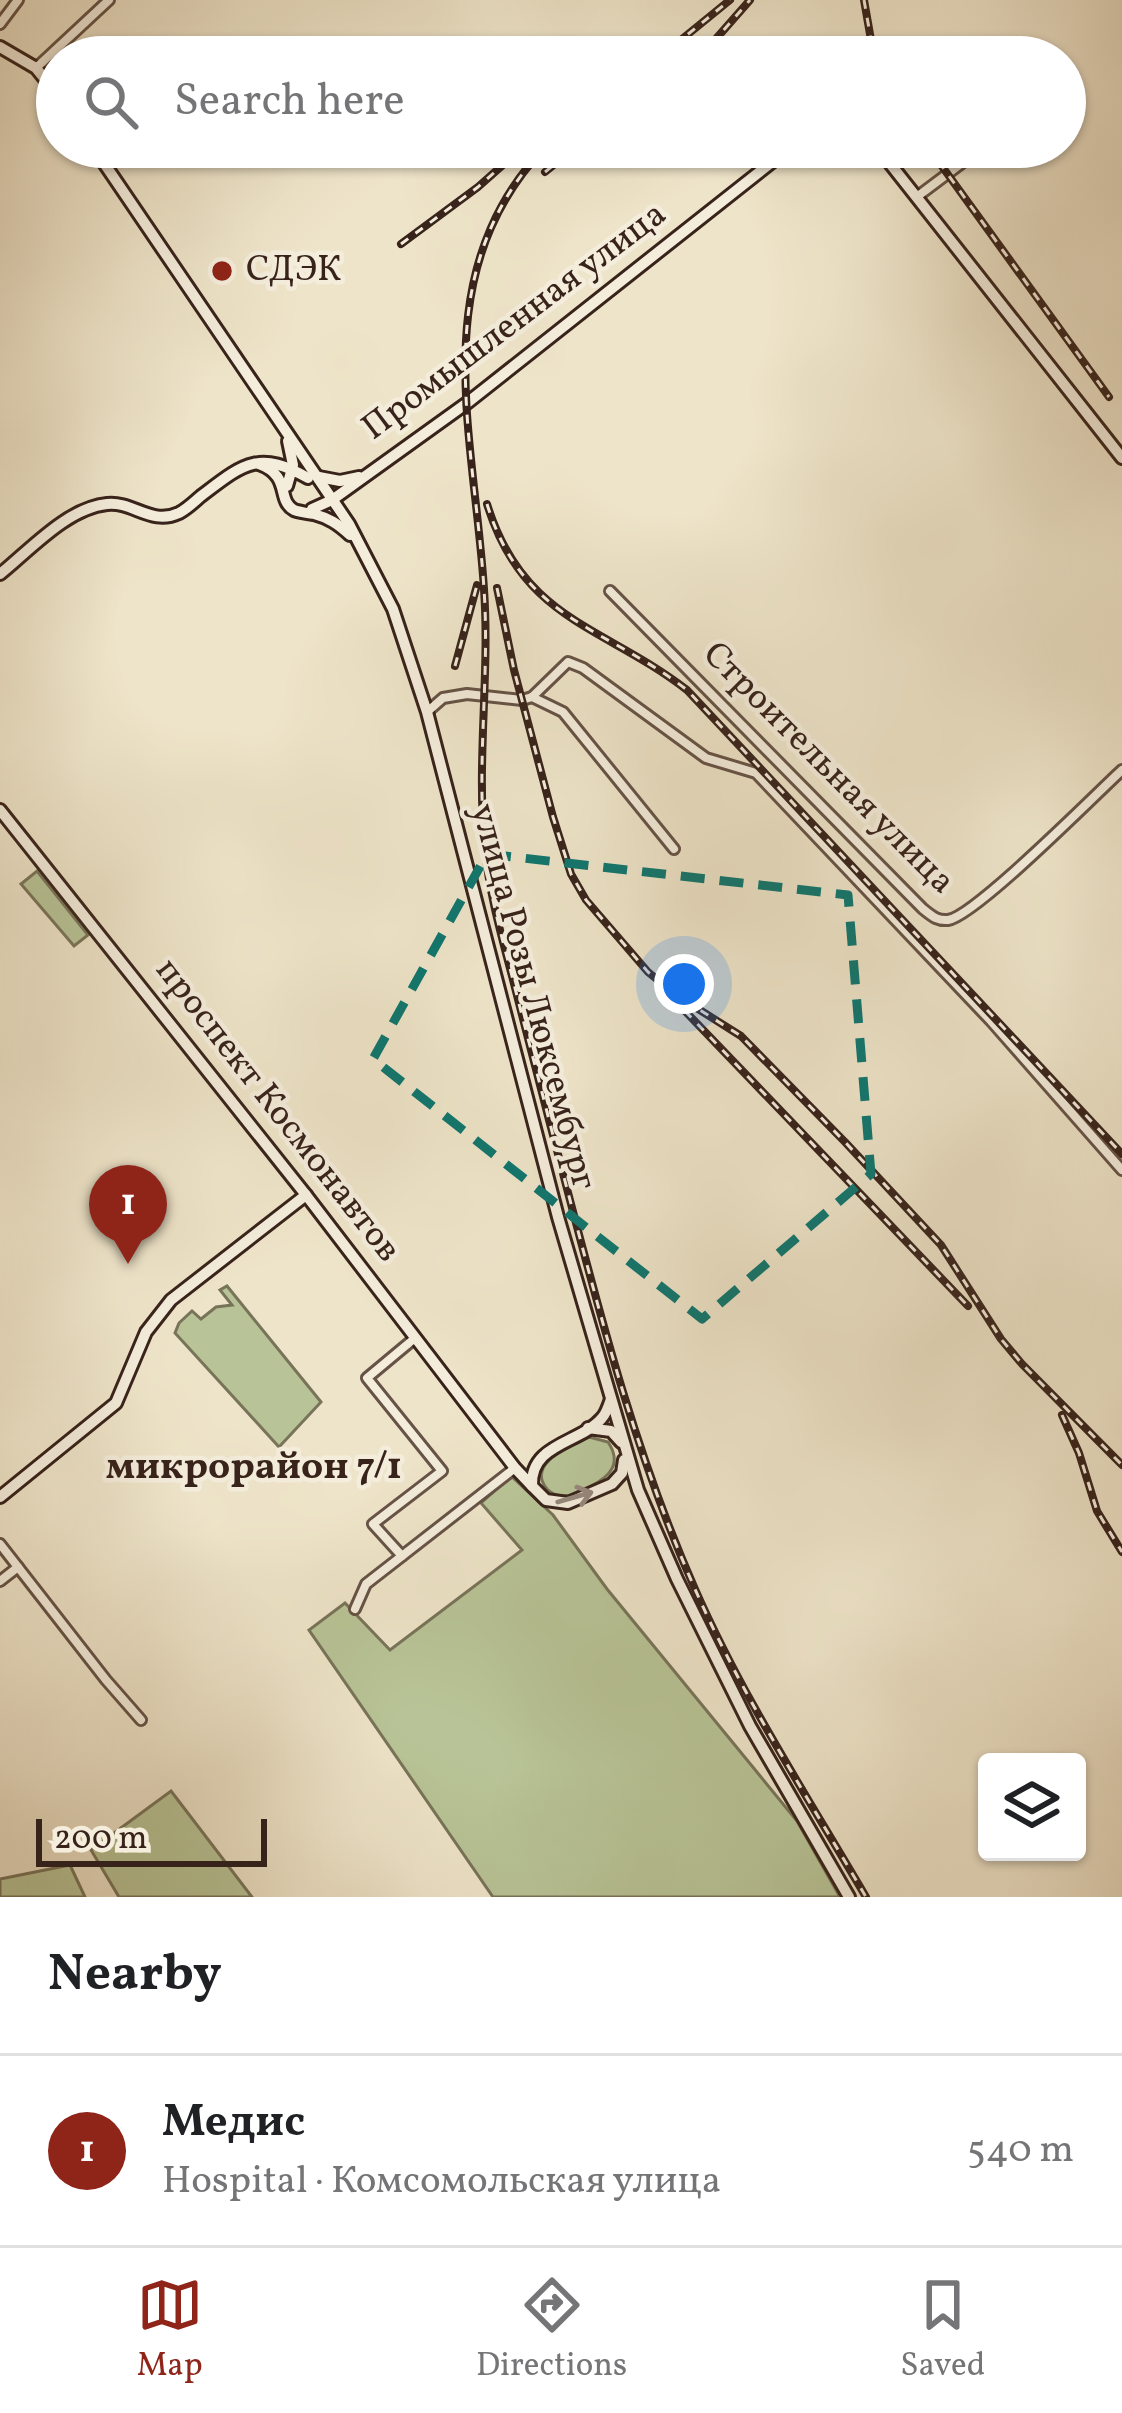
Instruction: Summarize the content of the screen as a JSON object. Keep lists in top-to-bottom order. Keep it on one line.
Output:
{"streets":{"main road":["Промышленная улица","улица Розы Люксембург","проспект Космонавтов"],"street":["Строительная улица"]},"crossings":[["Промышленная улица","улица Розы Люксембург"],["улица Розы Люксембург","проспект Космонавтов"]],"districts":["микрорайон 7/1"],"places":["СДЭК"],"scale_bar":"200 m","page":{"search":"Search here","pins":"1","scale":"200 m","heading":"Nearby","list":[{"mark":"1","name":"Медис","note":"Hospital · Комсомольская улица","value":"540 m"}],"nav":["Map","Directions","Saved"]}}
